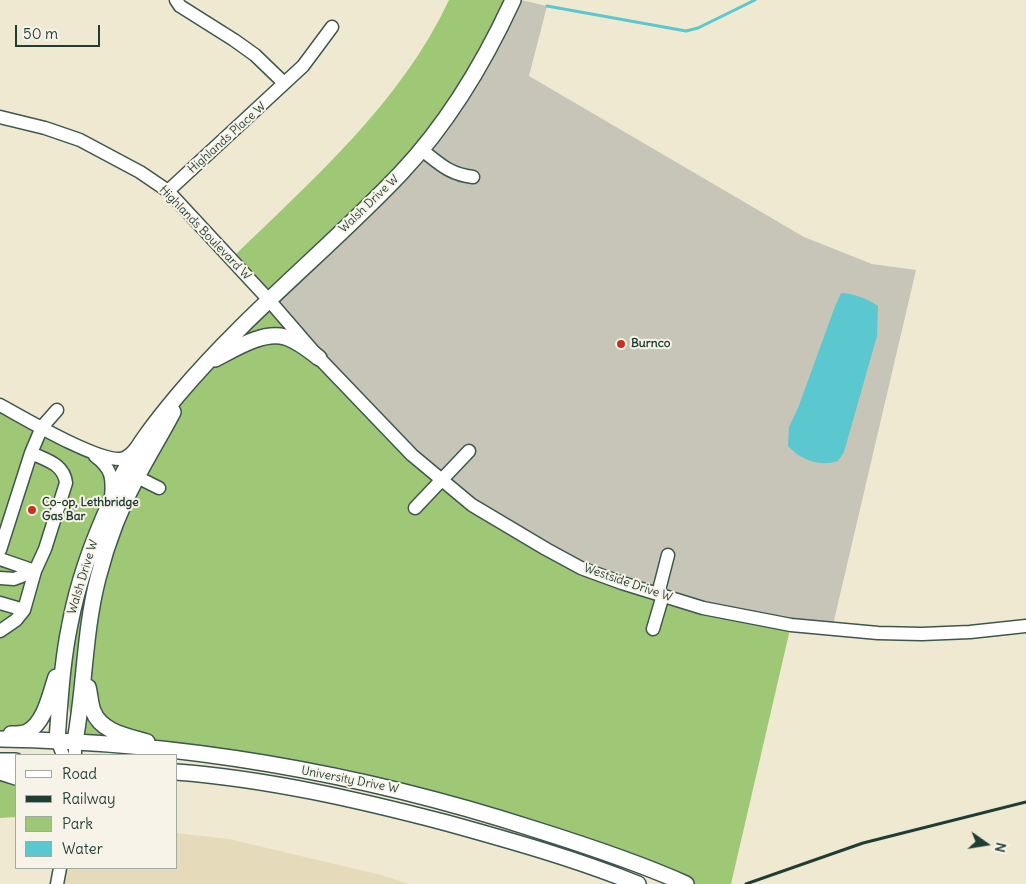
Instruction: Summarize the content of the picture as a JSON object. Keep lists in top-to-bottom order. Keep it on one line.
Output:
{"streets":{"main road":["Walsh Drive W","University Drive W"],"street":["Highlands Place W","Highlands Boulevard W","Westside Drive W"]},"crossings":[["Highlands Place W","Highlands Boulevard W"],["Walsh Drive W","Highlands Boulevard W"],["Walsh Drive W","Westside Drive W"],["Walsh Drive W","University Drive W"],["Highlands Boulevard W","Westside Drive W"]],"places":["Burnco","Co-op, Lethbridge Gas Bar"],"legend":["Road","Railway","Park","Water"],"scale_bar":"50 m","north":"right"}
